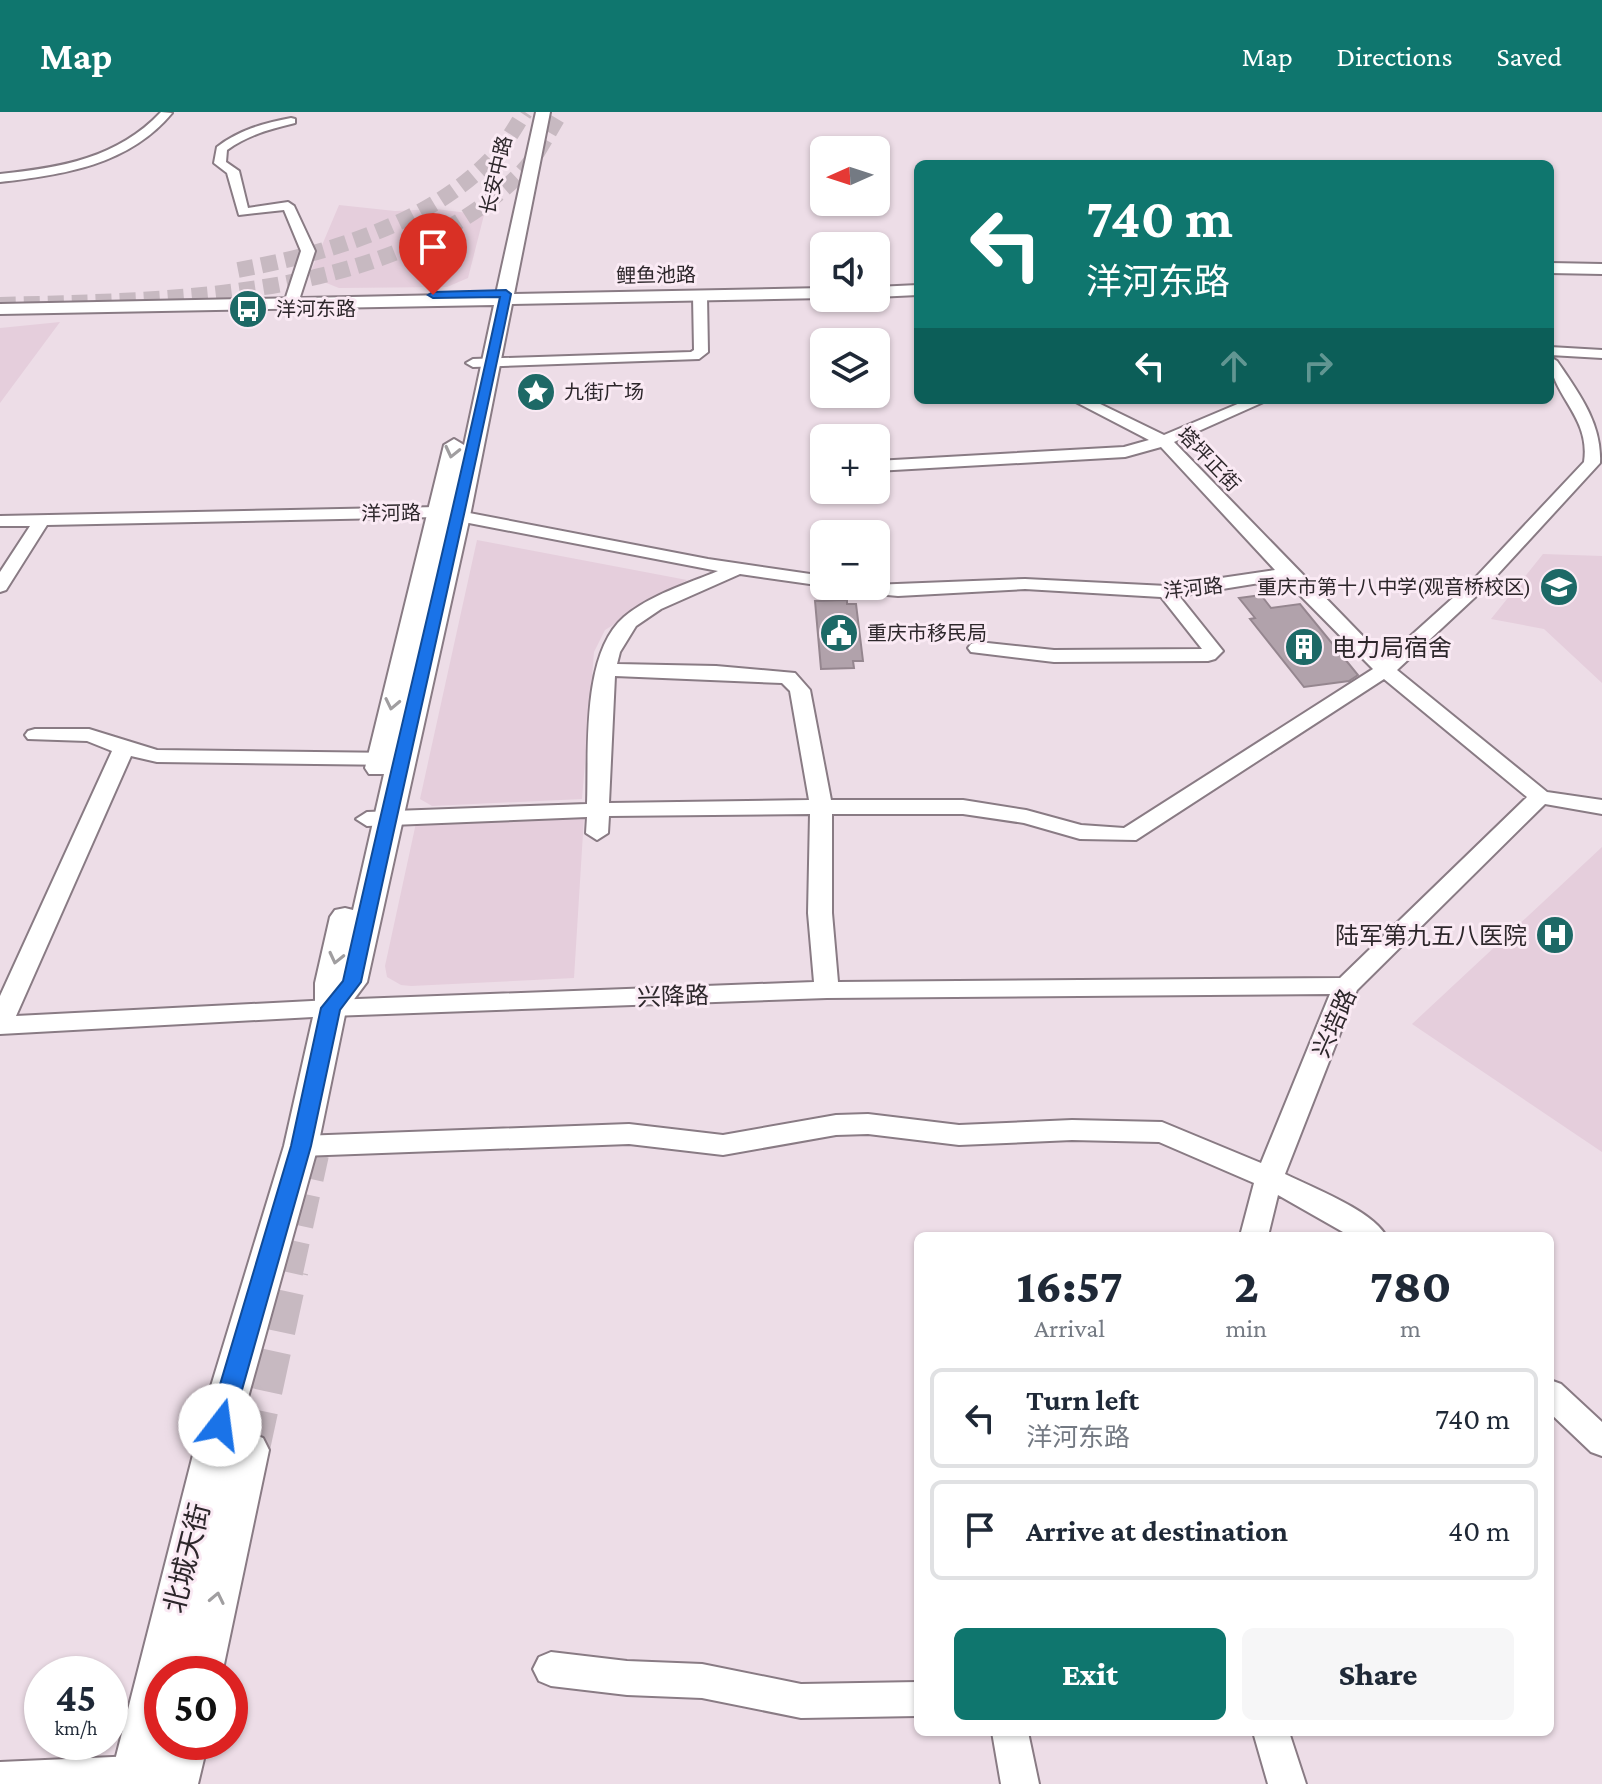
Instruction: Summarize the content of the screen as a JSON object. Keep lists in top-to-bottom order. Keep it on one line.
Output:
{"streets":{"main road":["长安中路","鲤鱼池路","北城天街"],"street":["塔坪正街","洋河路","兴降路","兴培路"]},"crossings":[["长安中路","鲤鱼池路"],["长安中路","北城天街"],["鲤鱼池路","北城天街"],["塔坪正街","洋河路"],["洋河路","北城天街"],["兴降路","兴培路"],["兴降路","北城天街"]],"places":{"bus stop":["洋河东路"],"place":["九街广场"],"school or university":["重庆市第十八中学(观音桥校区)"],"public building":["重庆市移民局"],"building":["电力局宿舍"],"hospital":["陆军第九五八医院"]},"north":"left","page":{"header":"Map","nav":["Map","Directions","Saved"],"map_buttons":["+","−"],"turn":["740 m","洋河东路"],"eta":["16:57","Arrival","2","min","780","m"],"list":[{"name":"Turn left","note":"洋河东路","value":"740 m"},{"name":"Arrive at destination","value":"40 m"}],"buttons":["Exit","Share"],"speed":"45 km/h","limit":"50"}}
